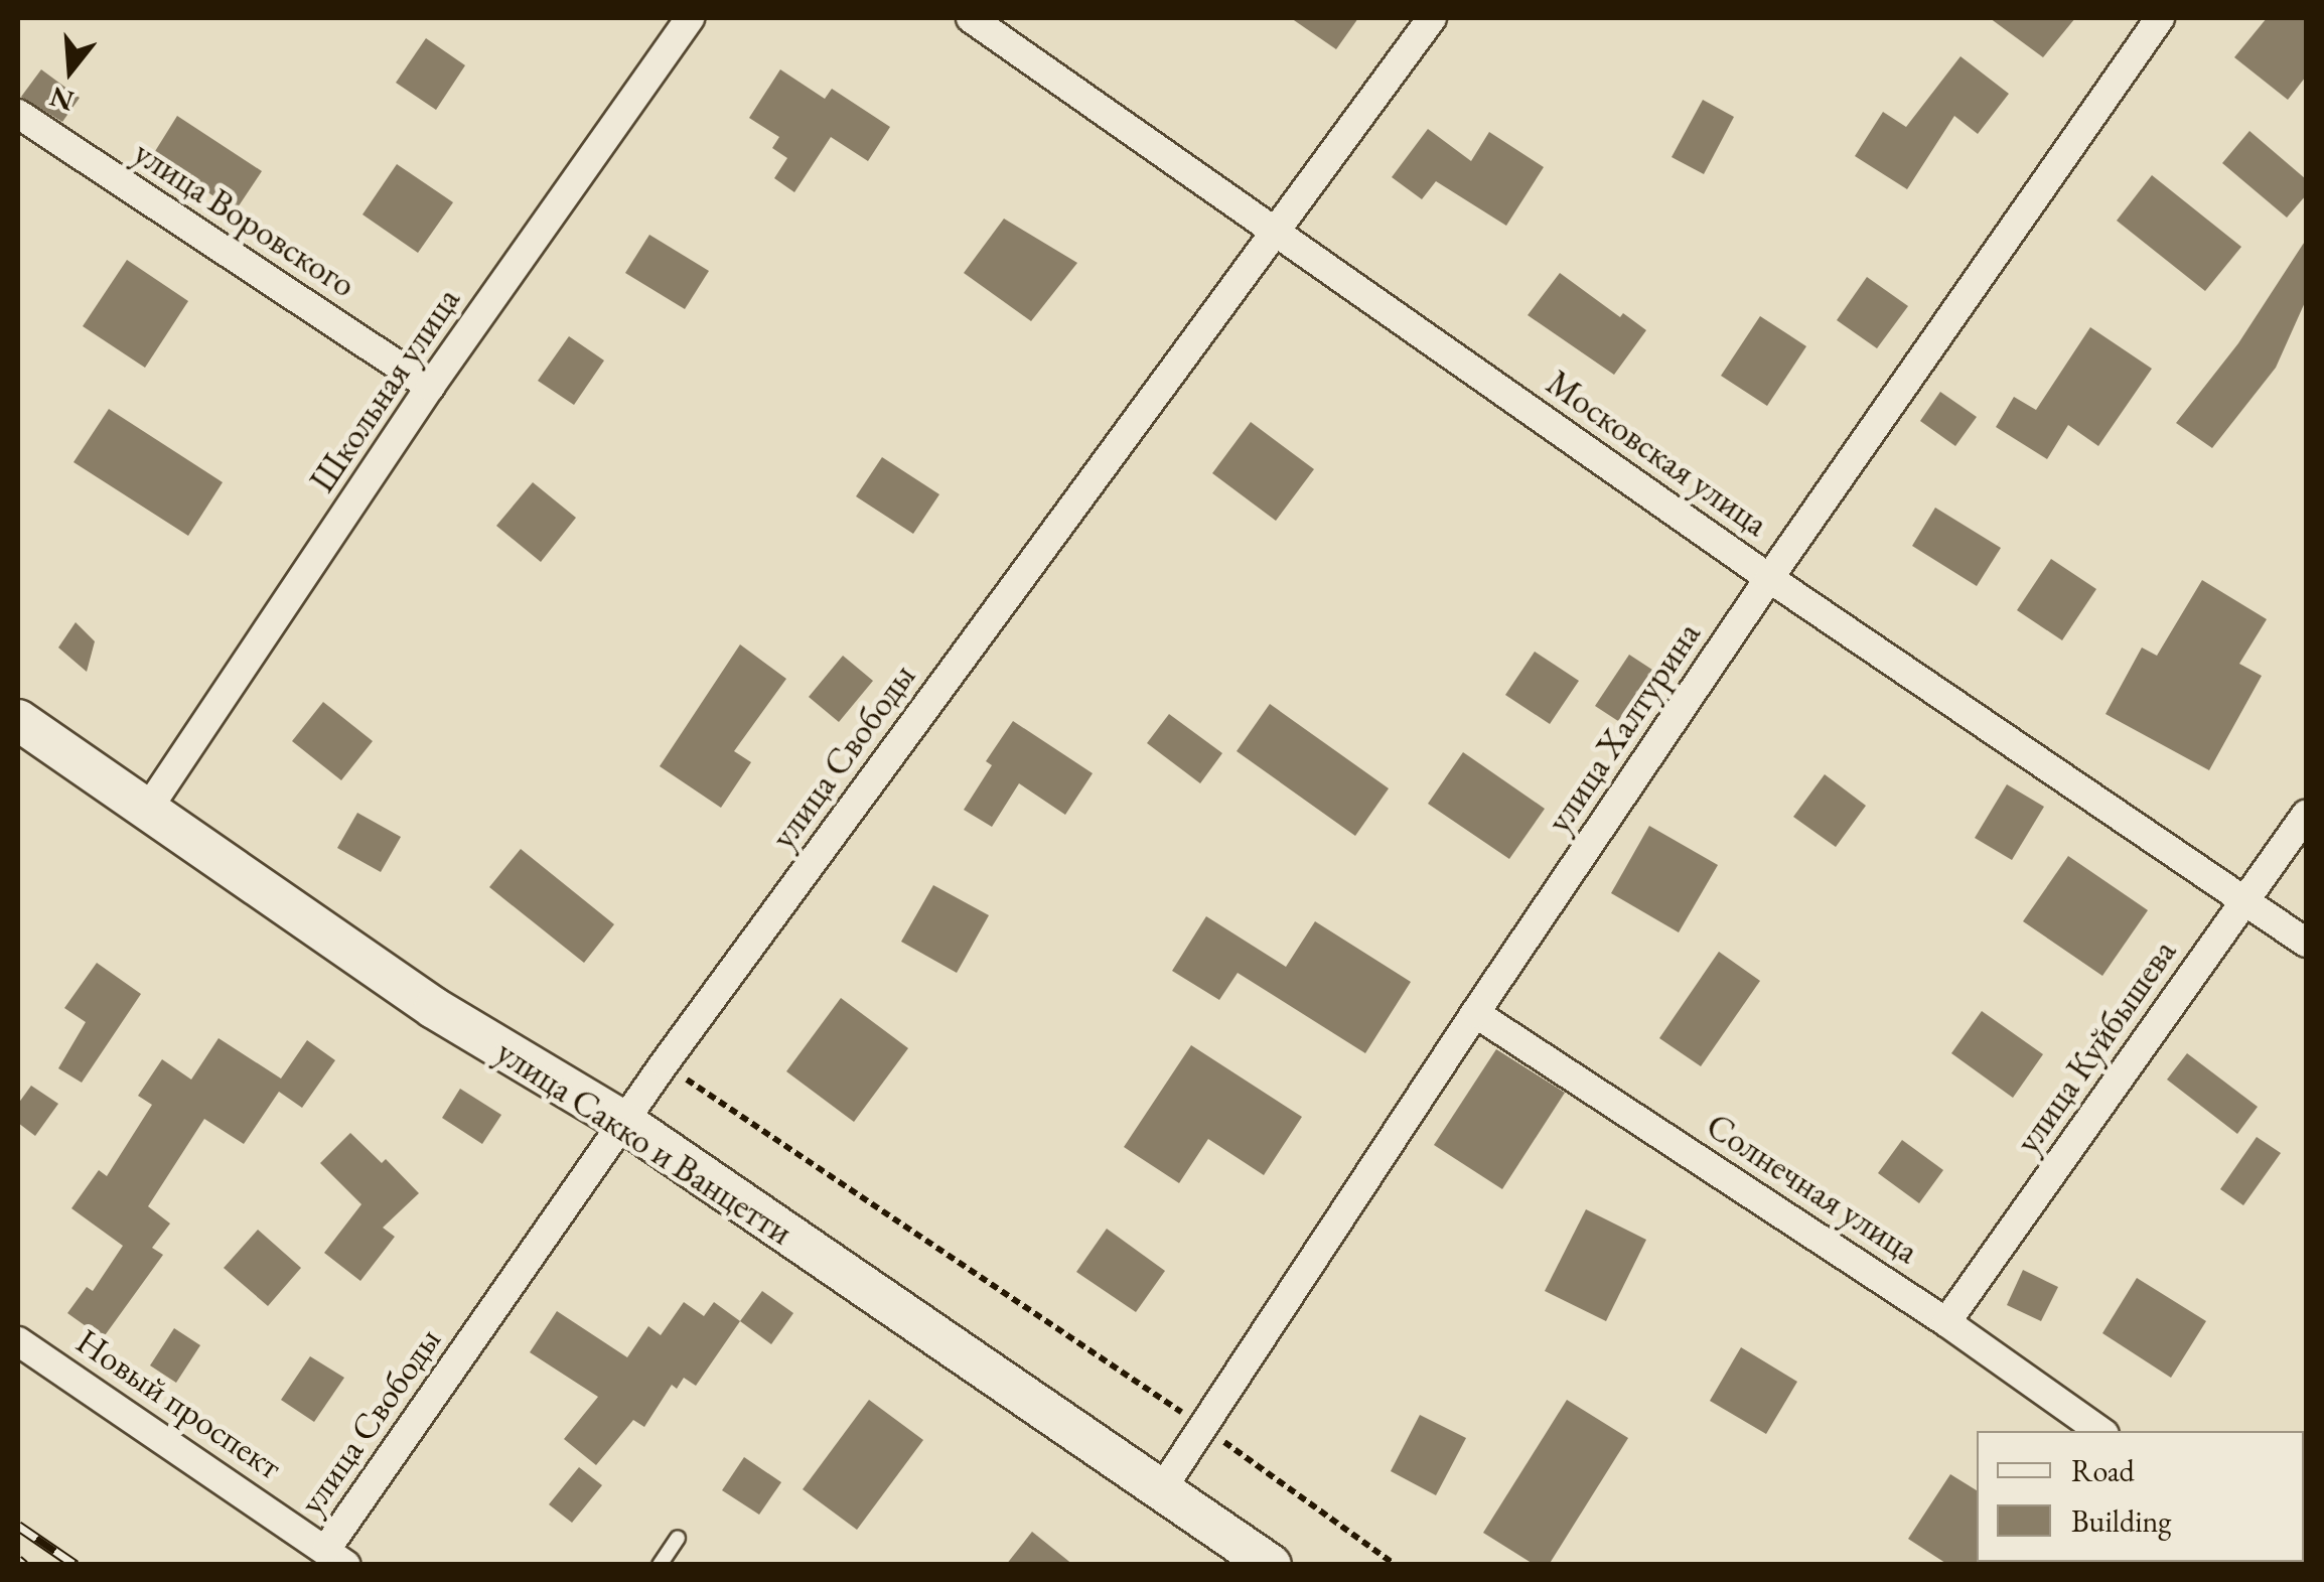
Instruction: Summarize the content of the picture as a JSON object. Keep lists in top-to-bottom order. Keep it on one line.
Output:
{"streets":{"main road":["улица Сакко и Ванцетти"],"street":["улица Воровского","Школьная улица","Московская улица","улица Халтурина","улица Свободы","улица Куйбышева","Солнечная улица","Новый проспект"]},"crossings":[["улица Воровского","Школьная улица"],["Школьная улица","улица Сакко и Ванцетти"],["Московская улица","улица Халтурина"],["Московская улица","улица Свободы"],["Московская улица","улица Куйбышева"],["улица Халтурина","улица Сакко и Ванцетти"],["улица Халтурина","Солнечная улица"],["улица Свободы","улица Сакко и Ванцетти"],["улица Свободы","Новый проспект"],["улица Куйбышева","Солнечная улица"]],"legend":["Road","Building"],"north":"bottom"}
